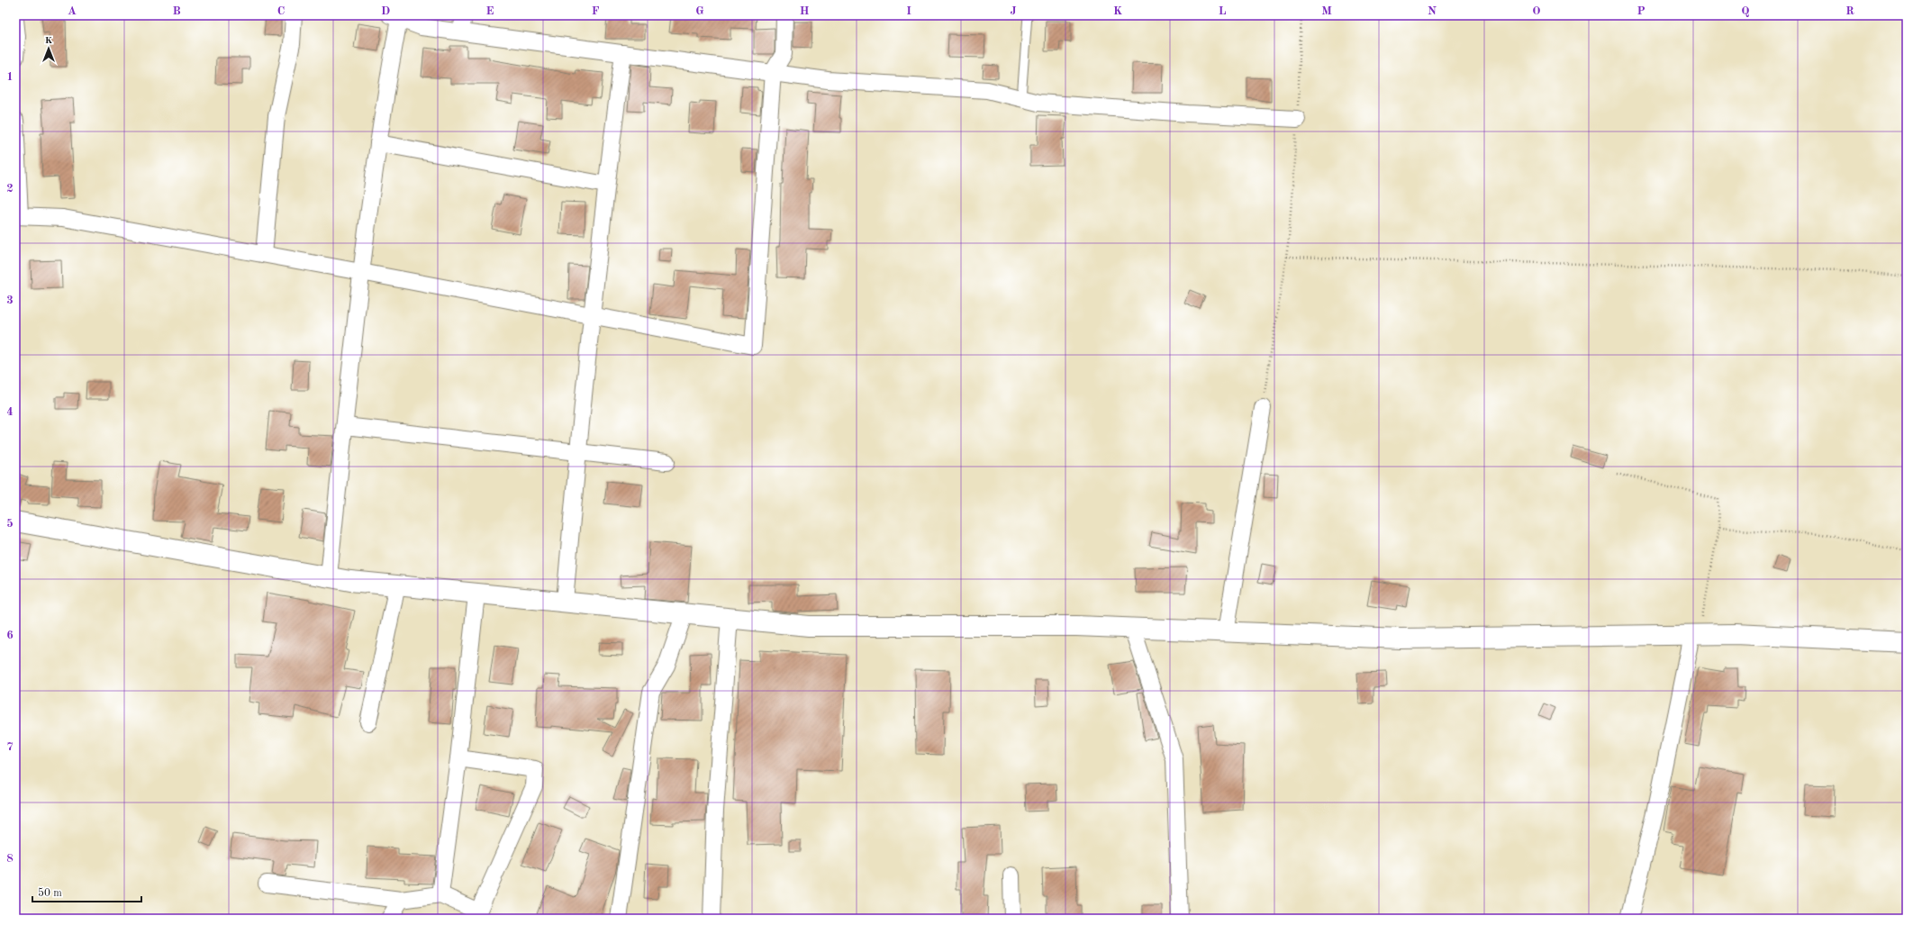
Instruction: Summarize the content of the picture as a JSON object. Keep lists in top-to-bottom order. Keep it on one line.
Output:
{"scale_bar":"50 m","north":"top","grid":{"columns":["A","B","C","D","E","F","G","H","I","J","K","L","M","N","O","P","Q","R"],"rows":["1","2","3","4","5","6","7","8"]}}
